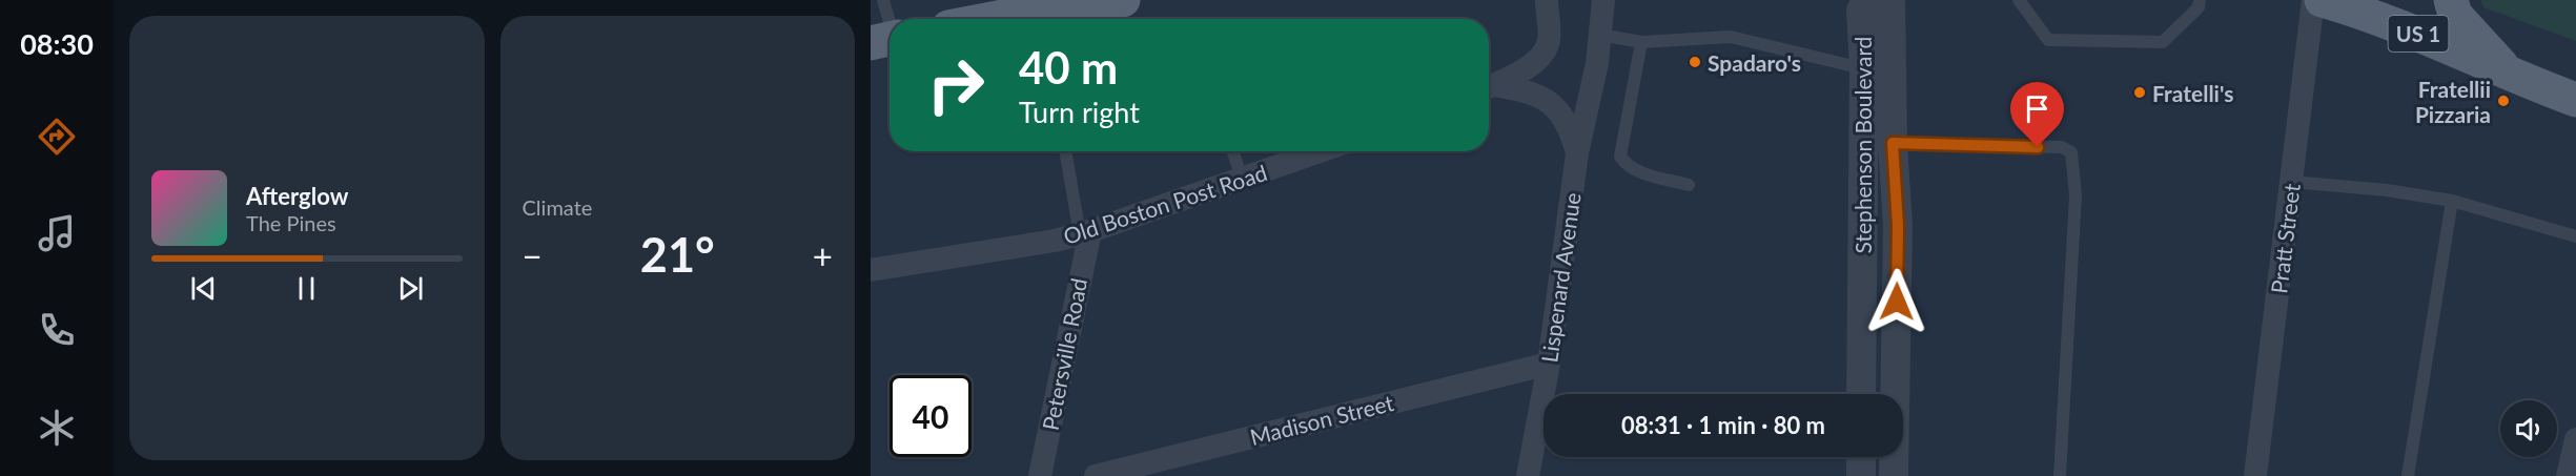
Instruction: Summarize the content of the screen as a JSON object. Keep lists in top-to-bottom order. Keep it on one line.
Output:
{"streets":{"main road":["US 1"],"street":["Stephenson Boulevard","Old Boston Post Road","Pratt Street","Lispenard Avenue","Petersville Road","Madison Street"]},"crossings":[["Old Boston Post Road","Petersville Road"],["Lispenard Avenue","Madison Street"]],"places":["Spadaro's","Fratelli's","Fratellii Pizzaria"],"page":{"tabs":"08:30","tile":"Climate","turn":["40 m","Turn right"],"song":["Afterglow","The Pines"],"heat":["−","21°","+"],"limit":"40","trip":"08:31 · 1 min · 80 m"}}
